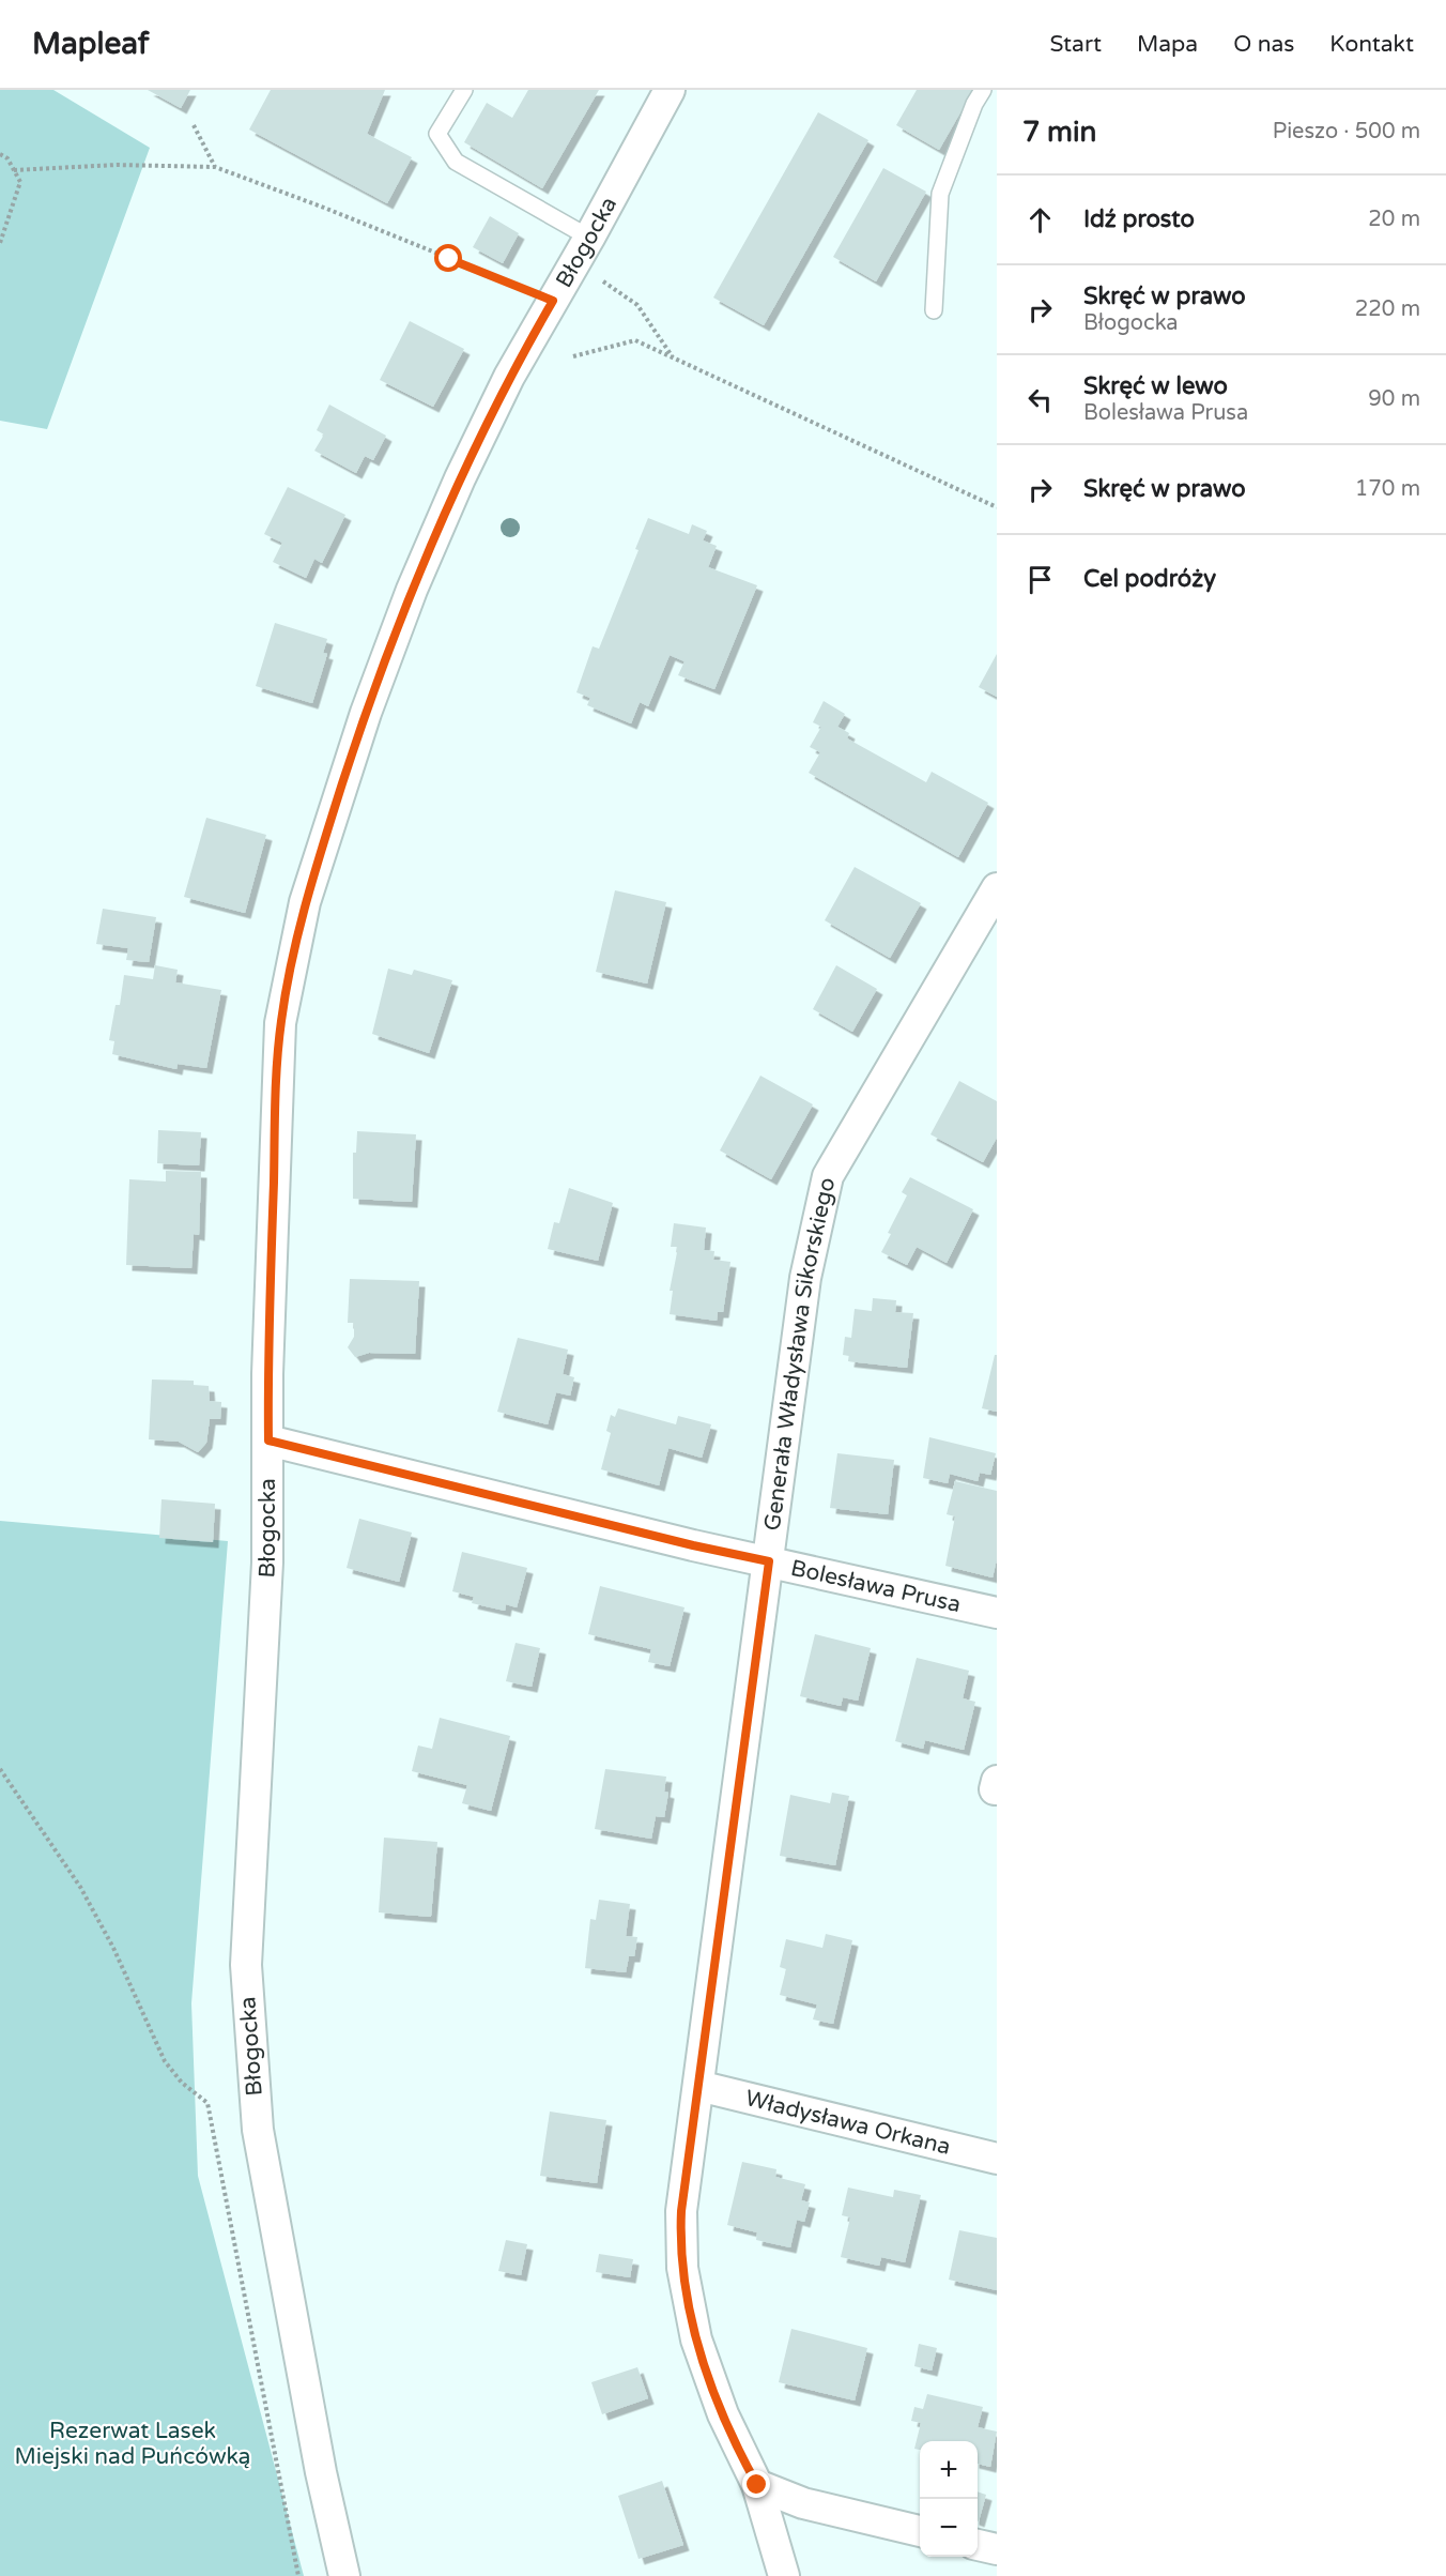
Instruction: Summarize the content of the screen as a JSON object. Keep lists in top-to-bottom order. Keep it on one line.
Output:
{"streets":{"street":["Błogocka","Generała Władysława Sikorskiego","Bolesława Prusa","Władysława Orkana"]},"crossings":[["Błogocka","Bolesława Prusa"],["Generała Władysława Sikorskiego","Bolesława Prusa"],["Generała Władysława Sikorskiego","Władysława Orkana"]],"parks":["Rezerwat Lasek Miejski nad Puńcówką"],"page":{"header":"Mapleaf","nav":["Start","Mapa","O nas","Kontakt"],"heading":["7 min","Pieszo · 500 m"],"list":[["Idź prosto","20 m"],["Skręć w prawo","Błogocka","220 m"],["Skręć w lewo","Bolesława Prusa","90 m"],["Skręć w prawo","170 m"],"Cel podróży"],"map_buttons":["+","−"]}}
